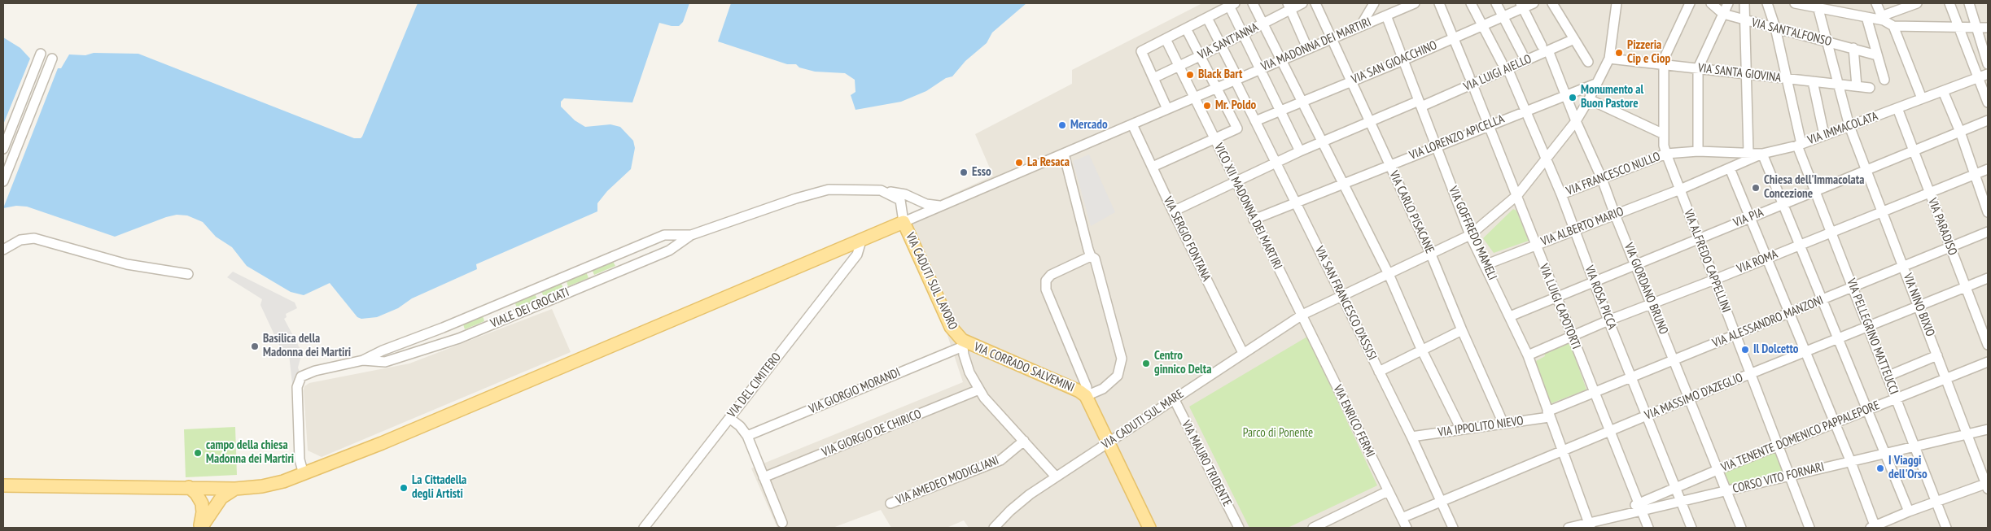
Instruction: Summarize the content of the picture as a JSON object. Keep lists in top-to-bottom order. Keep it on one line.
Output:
{"streets":{"main road":["VIA CADUTI SUL LAVORO","VIA CORRADO SALVEMINI"],"street":["VIA SANT'ALFONSO","VIA SANT'ANNA","VIA MADONNA DEI MARTIRI","VIA SAN GIOACCHINO","VIA LUIGI AIELLO","VIA SANTA GIOVINA","VIA IMMACOLATA","VIA LORENZO APICELLA","VIA FRANCESCO NULLO","VICO XII MADONNA DEI MARTIRI","VIA CARLO PISACANE","VIA PIA","VIA ALBERTO MARIO","VIA PARADISO","VIA GOFFREDO MAMELI","VIA SERGIO FONTANA","VIA ALFREDO CAPPELLINI","VIA ROMA","VIA GIORDANO BRUNO","VIA ROSA PICCA","VIA SAN FRANCESCO D'ASSISI","VIA NINO BIXIO","VIA LUIGI CAPOTORTI","VIALE DEI CROCIATI","VIA ALESSANDRO MANZONI","VIA PELLEGRINO MATTEUCCI","VIA DEL CIMITERO","VIA GIORGIO MORANDI","VIA MASSIMO D'AZEGLIO","VIA CADUTI SUL MARE","VIA ENRICO FERMI","VIA IPPOLITO NIEVO","VIA GIORGIO DE CHIRICO","VIA TENENTE DOMENICO PAPPALEPORE","VIA MAURO TRIDENTE","CORSO VITO FORNARI","VIA AMEDEO MODIGLIANI"]},"crossings":[["VIA SANT'ALFONSO","VIA NINO BIXIO"],["VIA SANT'ALFONSO","VIA PELLEGRINO MATTEUCCI"],["VIA SANT'ANNA","VICO XII MADONNA DEI MARTIRI"],["VIA SANT'ANNA","VIA SAN FRANCESCO D'ASSISI"],["VIA MADONNA DEI MARTIRI","VICO XII MADONNA DEI MARTIRI"],["VIA MADONNA DEI MARTIRI","VIA CARLO PISACANE"],["VIA MADONNA DEI MARTIRI","VIA GOFFREDO MAMELI"],["VIA MADONNA DEI MARTIRI","VIA SERGIO FONTANA"],["VIA MADONNA DEI MARTIRI","VIA CADUTI SUL LAVORO"],["VIA MADONNA DEI MARTIRI","VIA SAN FRANCESCO D'ASSISI"],["VIA MADONNA DEI MARTIRI","VIALE DEI CROCIATI"],["VIA SAN GIOACCHINO","VIA CARLO PISACANE"],["VIA SAN GIOACCHINO","VIA GOFFREDO MAMELI"],["VIA SAN GIOACCHINO","VIA GIORDANO BRUNO"],["VIA SAN GIOACCHINO","VIA ROSA PICCA"],["VIA SAN GIOACCHINO","VIA SAN FRANCESCO D'ASSISI"],["VIA SAN GIOACCHINO","VIA LUIGI CAPOTORTI"],["VIA LUIGI AIELLO","VICO XII MADONNA DEI MARTIRI"],["VIA LUIGI AIELLO","VIA CARLO PISACANE"],["VIA LUIGI AIELLO","VIA GOFFREDO MAMELI"],["VIA LUIGI AIELLO","VIA SERGIO FONTANA"],["VIA LUIGI AIELLO","VIA GIORDANO BRUNO"],["VIA LUIGI AIELLO","VIA ROSA PICCA"],["VIA LUIGI AIELLO","VIA SAN FRANCESCO D'ASSISI"],["VIA LUIGI AIELLO","VIA LUIGI CAPOTORTI"],["VIA SANTA GIOVINA","VIA ALFREDO CAPPELLINI"],["VIA SANTA GIOVINA","VIA NINO BIXIO"],["VIA SANTA GIOVINA","VIA PELLEGRINO MATTEUCCI"],["VIA SANTA GIOVINA","VIA CADUTI SUL MARE"],["VIA IMMACOLATA","VIA FRANCESCO NULLO"],["VIA IMMACOLATA","VIA ALBERTO MARIO"],["VIA IMMACOLATA","VIA PARADISO"],["VIA IMMACOLATA","VIA ALFREDO CAPPELLINI"],["VIA IMMACOLATA","VIA NINO BIXIO"],["VIA IMMACOLATA","VIA PELLEGRINO MATTEUCCI"],["VIA LORENZO APICELLA","VICO XII MADONNA DEI MARTIRI"],["VIA LORENZO APICELLA","VIA CARLO PISACANE"],["VIA LORENZO APICELLA","VIA GOFFREDO MAMELI"],["VIA LORENZO APICELLA","VIA GIORDANO BRUNO"],["VIA LORENZO APICELLA","VIA ROSA PICCA"],["VIA LORENZO APICELLA","VIA SAN FRANCESCO D'ASSISI"],["VIA LORENZO APICELLA","VIA LUIGI CAPOTORTI"],["VIA LORENZO APICELLA","VIA CADUTI SUL MARE"],["VIA FRANCESCO NULLO","VIA ALFREDO CAPPELLINI"],["VIA FRANCESCO NULLO","VIA GIORDANO BRUNO"],["VIA FRANCESCO NULLO","VIA ROSA PICCA"],["VICO XII MADONNA DEI MARTIRI","VIA CADUTI SUL MARE"],["VICO XII MADONNA DEI MARTIRI","VIA ENRICO FERMI"],["VIA CARLO PISACANE","VIA CADUTI SUL MARE"],["VIA CARLO PISACANE","VIA IPPOLITO NIEVO"],["VIA PIA","VIA PARADISO"],["VIA PIA","VIA GOFFREDO MAMELI"],["VIA PIA","VIA ALFREDO CAPPELLINI"],["VIA PIA","VIA GIORDANO BRUNO"],["VIA PIA","VIA ROSA PICCA"],["VIA PIA","VIA NINO BIXIO"],["VIA PIA","VIA LUIGI CAPOTORTI"],["VIA PIA","VIA PELLEGRINO MATTEUCCI"],["VIA ALBERTO MARIO","VIA GOFFREDO MAMELI"],["VIA ALBERTO MARIO","VIA ALFREDO CAPPELLINI"],["VIA ALBERTO MARIO","VIA GIORDANO BRUNO"],["VIA ALBERTO MARIO","VIA ROSA PICCA"],["VIA ALBERTO MARIO","VIA LUIGI CAPOTORTI"],["VIA PARADISO","VIA ROMA"],["VIA PARADISO","VIA ALESSANDRO MANZONI"],["VIA PARADISO","VIA MASSIMO D'AZEGLIO"],["VIA GOFFREDO MAMELI","VIA ROMA"],["VIA GOFFREDO MAMELI","VIA ALESSANDRO MANZONI"],["VIA GOFFREDO MAMELI","VIA MASSIMO D'AZEGLIO"],["VIA GOFFREDO MAMELI","VIA CADUTI SUL MARE"],["VIA GOFFREDO MAMELI","VIA IPPOLITO NIEVO"],["VIA GOFFREDO MAMELI","CORSO VITO FORNARI"],["VIA SERGIO FONTANA","VIA CADUTI SUL MARE"],["VIA ALFREDO CAPPELLINI","VIA ROMA"],["VIA ALFREDO CAPPELLINI","VIA ALESSANDRO MANZONI"],["VIA ALFREDO CAPPELLINI","VIA MASSIMO D'AZEGLIO"],["VIA ALFREDO CAPPELLINI","VIA TENENTE DOMENICO PAPPALEPORE"],["VIA ALFREDO CAPPELLINI","CORSO VITO FORNARI"],["VIA ROMA","VIA GIORDANO BRUNO"],["VIA ROMA","VIA ROSA PICCA"],["VIA ROMA","VIA NINO BIXIO"],["VIA ROMA","VIA LUIGI CAPOTORTI"],["VIA ROMA","VIA PELLEGRINO MATTEUCCI"],["VIA CADUTI SUL LAVORO","VIALE DEI CROCIATI"],["VIA CADUTI SUL LAVORO","VIA CORRADO SALVEMINI"],["VIA CADUTI SUL LAVORO","VIA GIORGIO MORANDI"],["VIA CADUTI SUL LAVORO","VIA CADUTI SUL MARE"],["VIA CADUTI SUL LAVORO","VIA GIORGIO DE CHIRICO"],["VIA CADUTI SUL LAVORO","VIA AMEDEO MODIGLIANI"],["VIA GIORDANO BRUNO","VIA ALESSANDRO MANZONI"],["VIA GIORDANO BRUNO","VIA MASSIMO D'AZEGLIO"],["VIA GIORDANO BRUNO","VIA CADUTI SUL MARE"],["VIA GIORDANO BRUNO","VIA TENENTE DOMENICO PAPPALEPORE"],["VIA GIORDANO BRUNO","CORSO VITO FORNARI"],["VIA ROSA PICCA","VIA ALESSANDRO MANZONI"],["VIA ROSA PICCA","VIA MASSIMO D'AZEGLIO"],["VIA ROSA PICCA","VIA CADUTI SUL MARE"],["VIA ROSA PICCA","VIA TENENTE DOMENICO PAPPALEPORE"],["VIA ROSA PICCA","CORSO VITO FORNARI"],["VIA SAN FRANCESCO D'ASSISI","VIA MASSIMO D'AZEGLIO"],["VIA SAN FRANCESCO D'ASSISI","VIA CADUTI SUL MARE"],["VIA SAN FRANCESCO D'ASSISI","VIA IPPOLITO NIEVO"],["VIA NINO BIXIO","VIA ALESSANDRO MANZONI"],["VIA NINO BIXIO","VIA MASSIMO D'AZEGLIO"],["VIA NINO BIXIO","VIA TENENTE DOMENICO PAPPALEPORE"],["VIA NINO BIXIO","CORSO VITO FORNARI"],["VIA LUIGI CAPOTORTI","VIA ALESSANDRO MANZONI"],["VIA LUIGI CAPOTORTI","VIA MASSIMO D'AZEGLIO"],["VIA LUIGI CAPOTORTI","VIA CADUTI SUL MARE"],["VIA LUIGI CAPOTORTI","VIA TENENTE DOMENICO PAPPALEPORE"],["VIA LUIGI CAPOTORTI","CORSO VITO FORNARI"],["VIA ALESSANDRO MANZONI","VIA PELLEGRINO MATTEUCCI"],["VIA ALESSANDRO MANZONI","VIA IPPOLITO NIEVO"],["VIA PELLEGRINO MATTEUCCI","VIA MASSIMO D'AZEGLIO"],["VIA PELLEGRINO MATTEUCCI","VIA TENENTE DOMENICO PAPPALEPORE"],["VIA PELLEGRINO MATTEUCCI","CORSO VITO FORNARI"],["VIA CORRADO SALVEMINI","VIA GIORGIO MORANDI"],["VIA MASSIMO D'AZEGLIO","VIA ENRICO FERMI"],["VIA CADUTI SUL MARE","VIA ENRICO FERMI"],["VIA CADUTI SUL MARE","VIA MAURO TRIDENTE"],["VIA TENENTE DOMENICO PAPPALEPORE","CORSO VITO FORNARI"]],"parks":["Parco di Ponente"],"places":["Pizzeria Cip e Ciop","Black Bart","Monumento al Buon Pastore","Mr. Poldo","Mercado","La Resaca","Esso","Chiesa dell'Immacolata Concezione","Basilica della Madonna dei Martiri","Il Dolcetto","Centro ginnico Delta","campo della chiesa Madonna dei Martiri","I Viaggi dell'Orso","La Cittadella degli Artisti"]}
